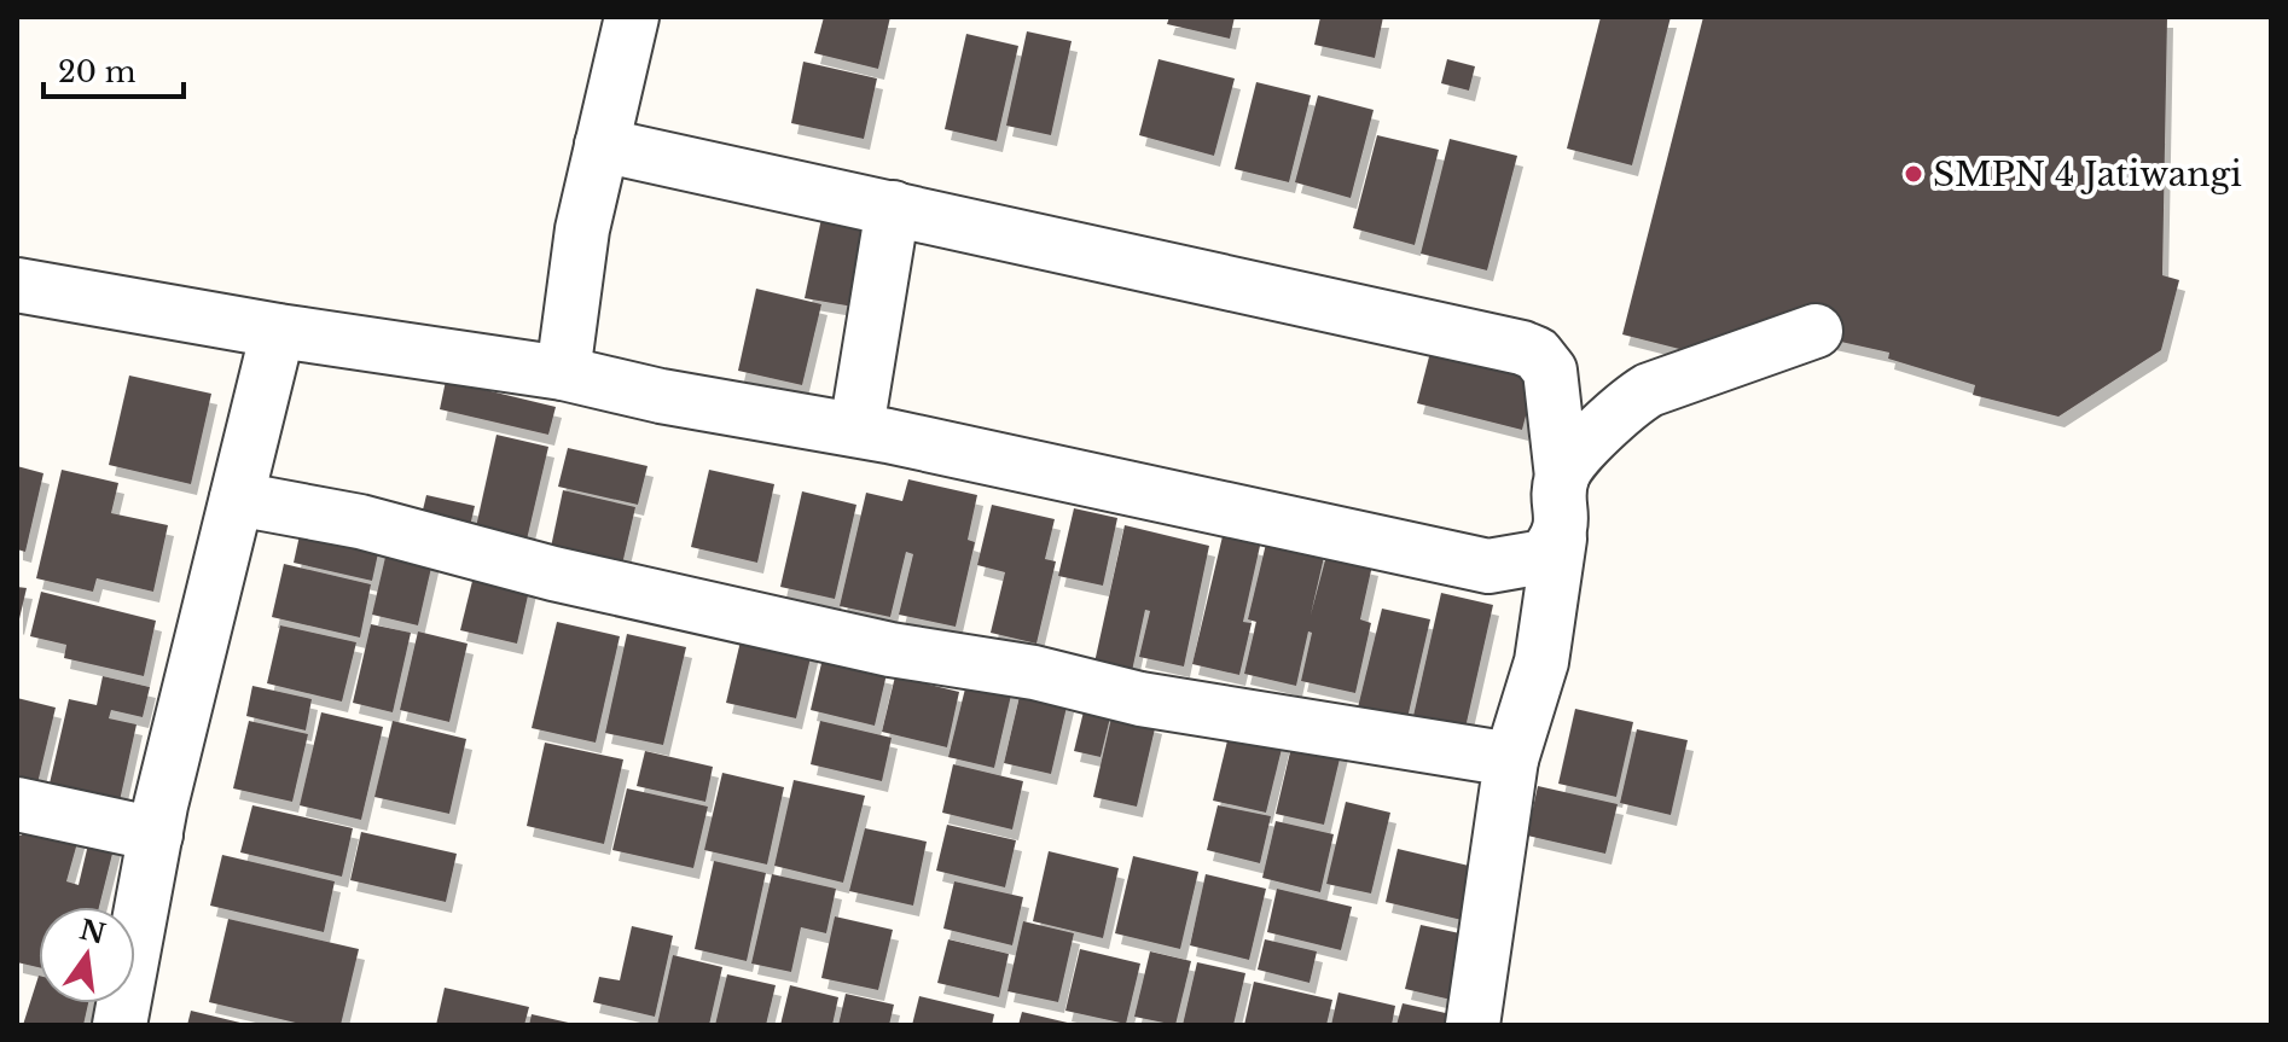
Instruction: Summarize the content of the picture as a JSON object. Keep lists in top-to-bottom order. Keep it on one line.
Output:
{"places":["SMPN 4 Jatiwangi"],"scale_bar":"20 m","north":"top"}
